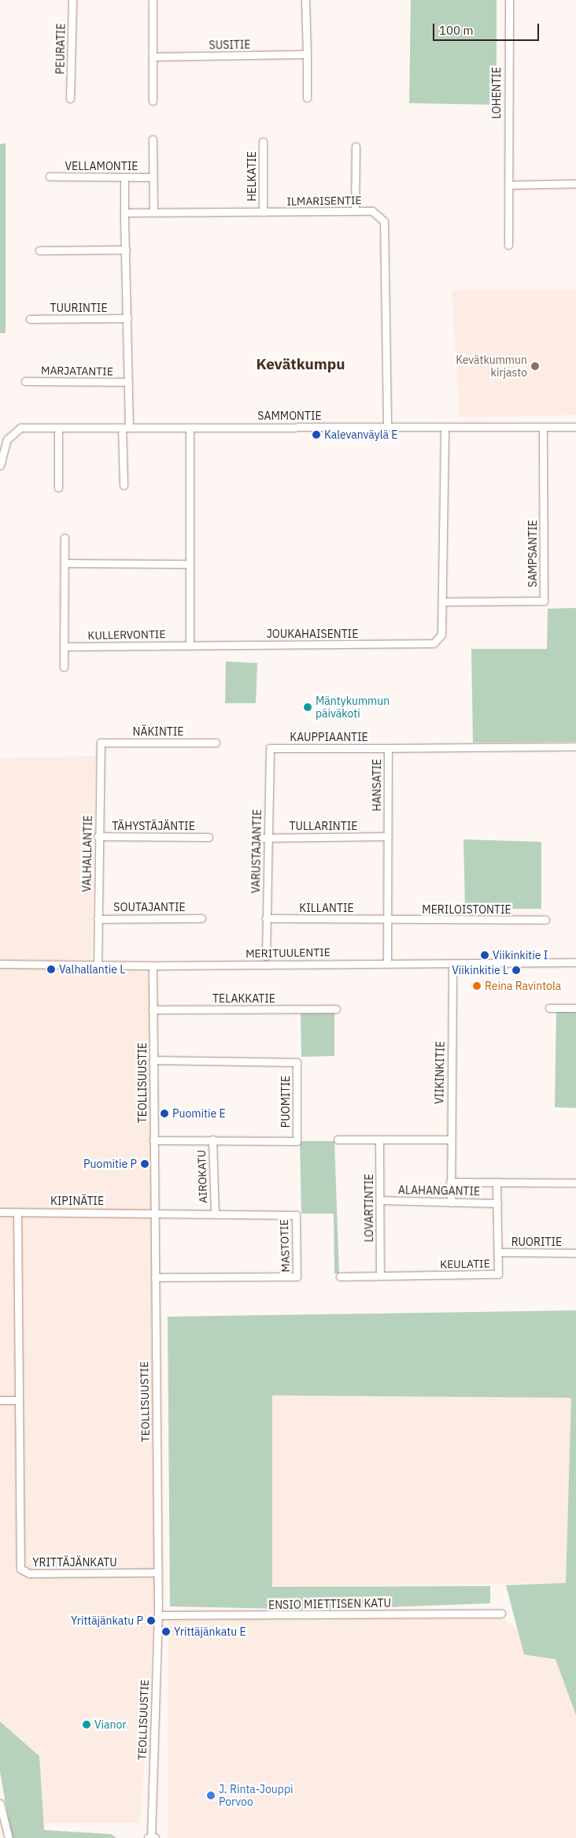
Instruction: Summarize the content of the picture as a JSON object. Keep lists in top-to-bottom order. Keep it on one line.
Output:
{"streets":{"street":["SUSITIE","PEURATIE","LOHENTIE","VELLAMONTIE","HELKATIE","ILMARISENTIE","TUURINTIE","MARJATANTIE","SAMMONTIE","SAMPSANTIE","JOUKAHAISENTIE","KULLERVONTIE","NÄKINTIE","KAUPPIAANTIE","HANSATIE","TÄHYSTÄJÄNTIE","TULLARINTIE","VARUSTAJANTIE","VALHALLANTIE","SOUTAJANTIE","KILLANTIE","MERILOISTONTIE","MERITUULENTIE","TELAKKATIE","VIIKINKITIE","TEOLLISUUSTIE","PUOMITIE","AIROKATU","ALAHANGANTIE","KIPINÄTIE","LOVARTINTIE","RUORITIE","MASTOTIE","KEULATIE","YRITTÄJÄNKATU","ENSIO MIETTISEN KATU"]},"crossings":[["HELKATIE","ILMARISENTIE"],["ILMARISENTIE","SAMMONTIE"],["SAMMONTIE","SAMPSANTIE"],["SAMMONTIE","JOUKAHAISENTIE"],["SAMPSANTIE","JOUKAHAISENTIE"],["JOUKAHAISENTIE","KULLERVONTIE"],["NÄKINTIE","VALHALLANTIE"],["KAUPPIAANTIE","HANSATIE"],["KAUPPIAANTIE","VARUSTAJANTIE"],["HANSATIE","TULLARINTIE"],["HANSATIE","KILLANTIE"],["HANSATIE","MERILOISTONTIE"],["HANSATIE","MERITUULENTIE"],["TÄHYSTÄJÄNTIE","VALHALLANTIE"],["TULLARINTIE","VARUSTAJANTIE"],["VARUSTAJANTIE","KILLANTIE"],["VALHALLANTIE","SOUTAJANTIE"],["VALHALLANTIE","MERITUULENTIE"],["KILLANTIE","MERILOISTONTIE"],["MERITUULENTIE","VIIKINKITIE"],["MERITUULENTIE","TEOLLISUUSTIE"],["TELAKKATIE","TEOLLISUUSTIE"],["VIIKINKITIE","ALAHANGANTIE"],["TEOLLISUUSTIE","PUOMITIE"],["TEOLLISUUSTIE","KIPINÄTIE"],["TEOLLISUUSTIE","MASTOTIE"],["TEOLLISUUSTIE","YRITTÄJÄNKATU"],["TEOLLISUUSTIE","ENSIO MIETTISEN KATU"],["PUOMITIE","AIROKATU"],["AIROKATU","MASTOTIE"],["ALAHANGANTIE","LOVARTINTIE"],["ALAHANGANTIE","KEULATIE"],["KIPINÄTIE","MASTOTIE"],["KIPINÄTIE","YRITTÄJÄNKATU"],["LOVARTINTIE","KEULATIE"],["RUORITIE","KEULATIE"]],"districts":["Kevätkumpu"],"places":["Kevätkummun kirjasto","Kalevanväylä E","Mäntykummun päiväkoti","Viikinkitie I","Valhallantie L","Viikinkitie L","Reina Ravintola","Puomitie E","Puomitie P","Yrittäjänkatu P","Yrittäjänkatu E","Vianor","J. Rinta-Jouppi Porvoo"],"scale_bar":"100 m"}
